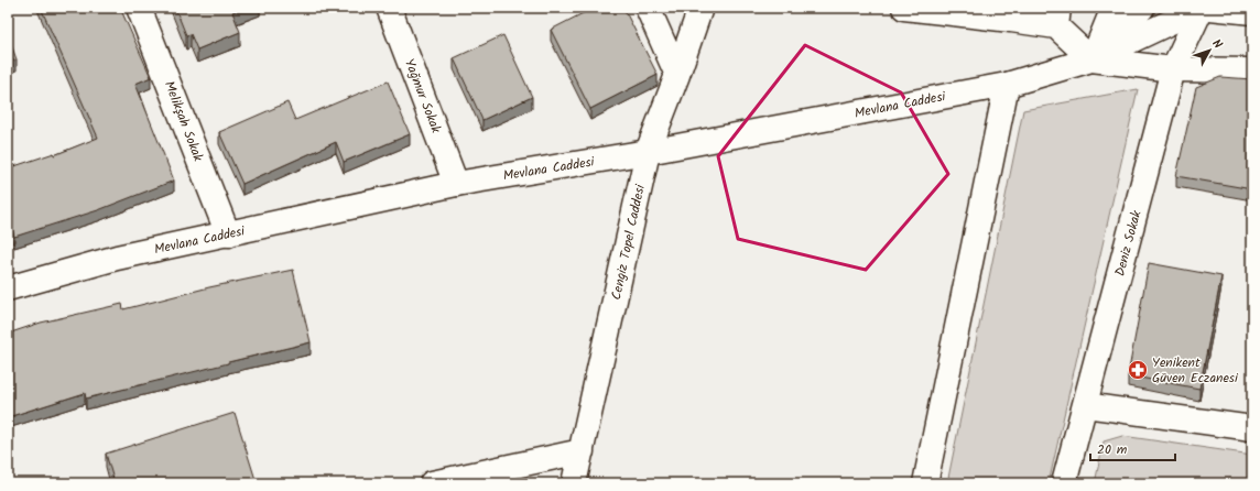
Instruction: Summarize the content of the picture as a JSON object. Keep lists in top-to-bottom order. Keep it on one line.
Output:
{"streets":{"street":["Yağmur Sokak","Mevlana Caddesi","Melikşah Sokak","Cengiz Topel Caddesi","Deniz Sokak"]},"crossings":[["Yağmur Sokak","Mevlana Caddesi"],["Mevlana Caddesi","Melikşah Sokak"],["Mevlana Caddesi","Cengiz Topel Caddesi"]],"places":{"pharmacy":["Yenikent Güven Eczanesi"]},"scale_bar":"20 m","north":"top right"}
